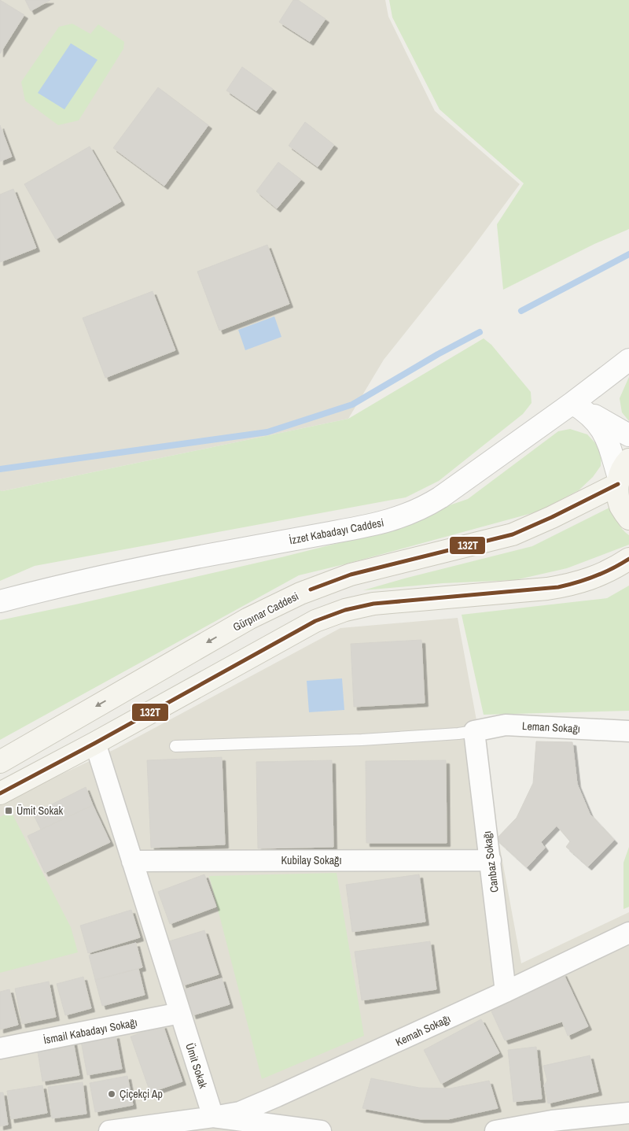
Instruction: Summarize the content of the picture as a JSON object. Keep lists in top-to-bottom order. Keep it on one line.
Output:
{"streets":{"main road":["Gürpınar Caddesi"],"street":["İzzet Kabadayı Caddesi","Leman Sokağı","Kubilay Sokağı","Canbaz Sokağı","Kemah Sokağı","İsmail Kabadayı Sokağı","Ümit Sokak"]},"crossings":[["Leman Sokağı","Canbaz Sokağı"],["Kubilay Sokağı","Canbaz Sokağı"],["Kubilay Sokağı","Ümit Sokak"],["Canbaz Sokağı","Kemah Sokağı"],["Kemah Sokağı","Ümit Sokak"],["İsmail Kabadayı Sokağı","Ümit Sokak"]],"places":{"transit":["Ümit Sokak"],"other":["Çiçekçi Ap"]},"lines":["transit line 132T"]}
